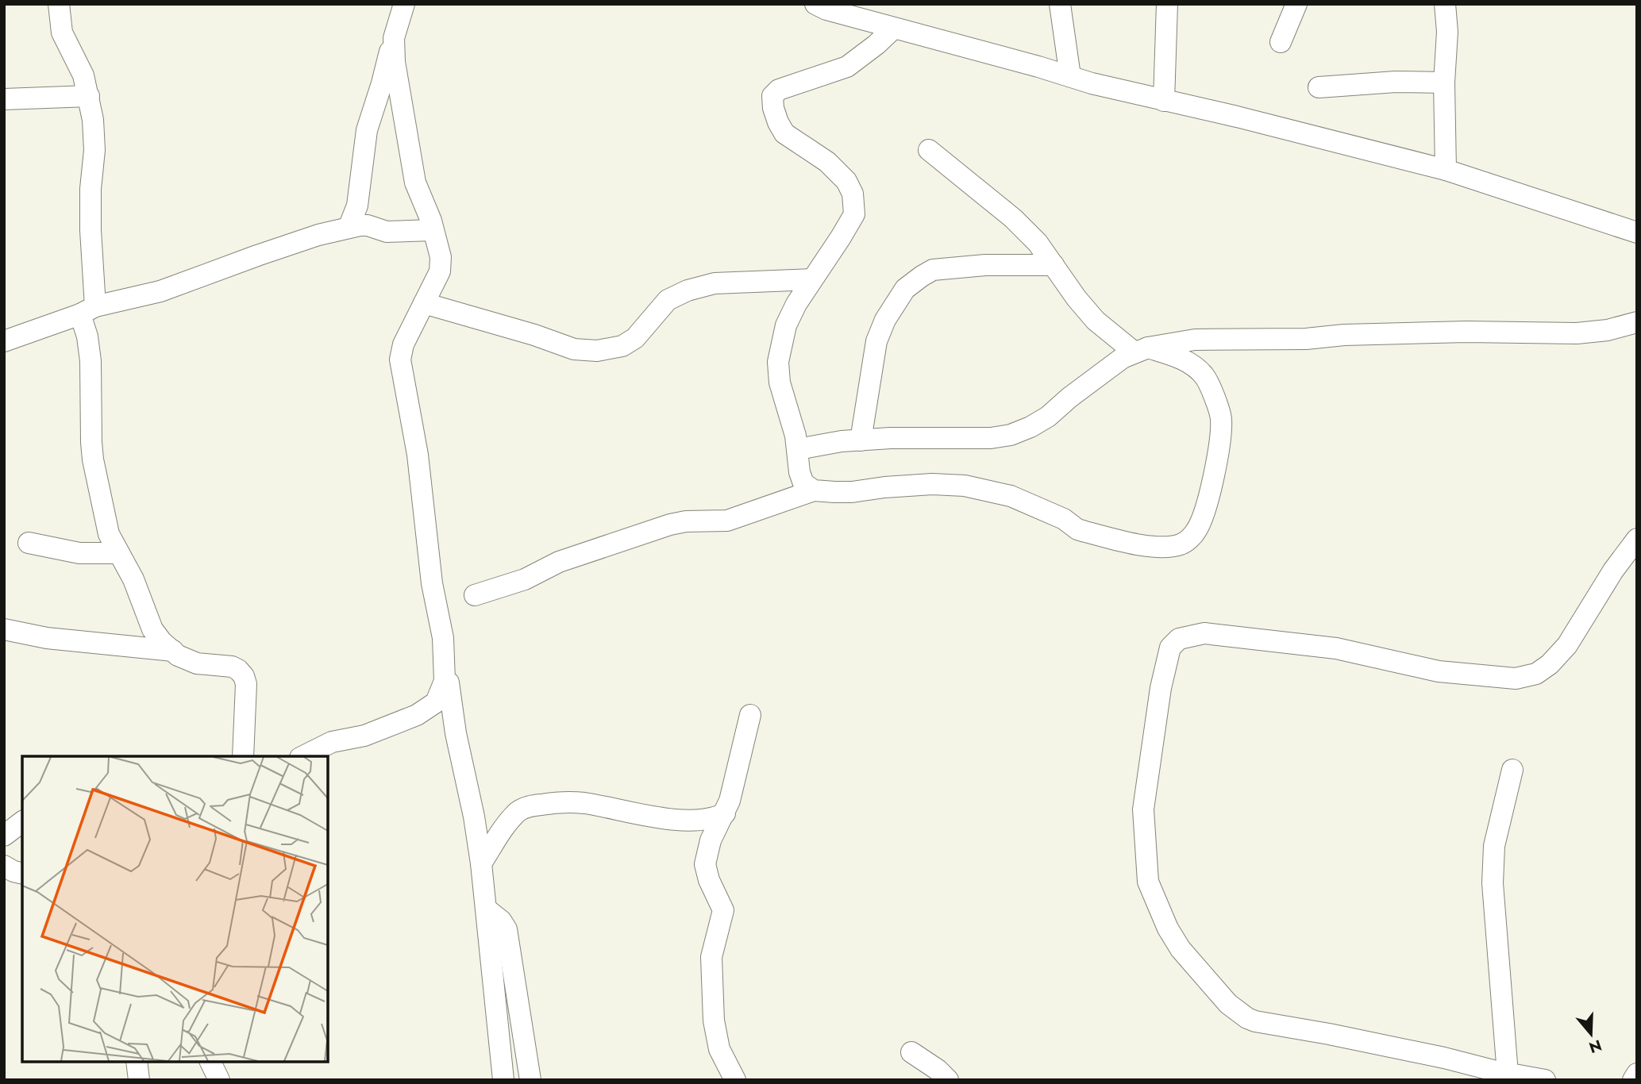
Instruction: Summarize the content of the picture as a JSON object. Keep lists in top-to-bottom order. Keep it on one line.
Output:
{"north":"bottom"}
